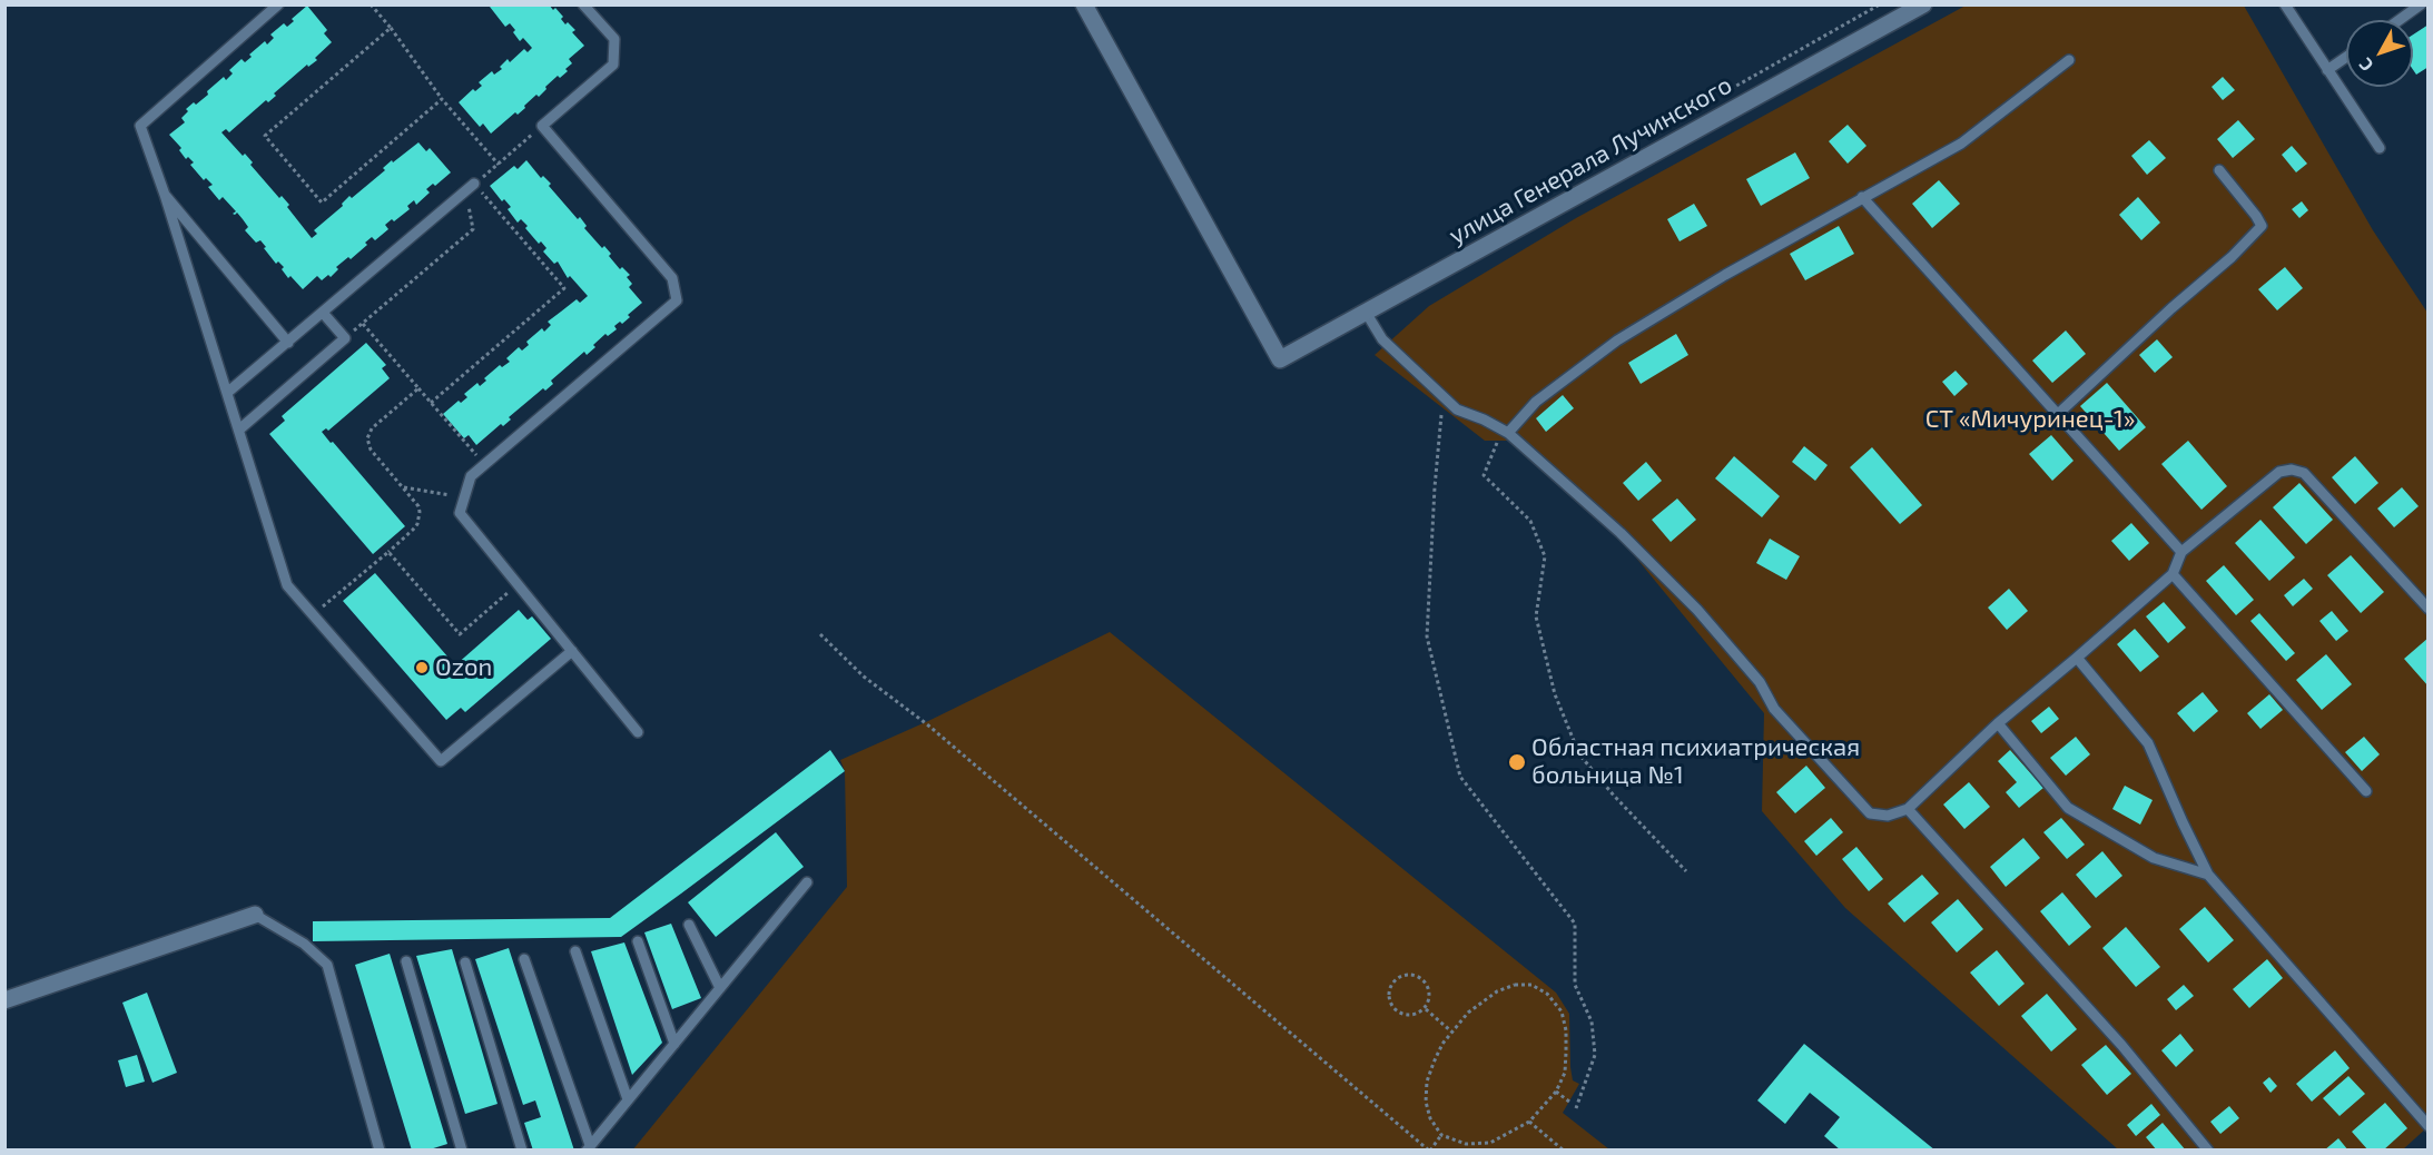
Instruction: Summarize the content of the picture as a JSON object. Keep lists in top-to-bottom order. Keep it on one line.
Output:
{"streets":{"street":["улица Генерала Лучинского"]},"parks":["СТ «Мичуринец-1»"],"places":["Ozon","Областная психиатрическая больница №1"],"north":"bottom left"}
